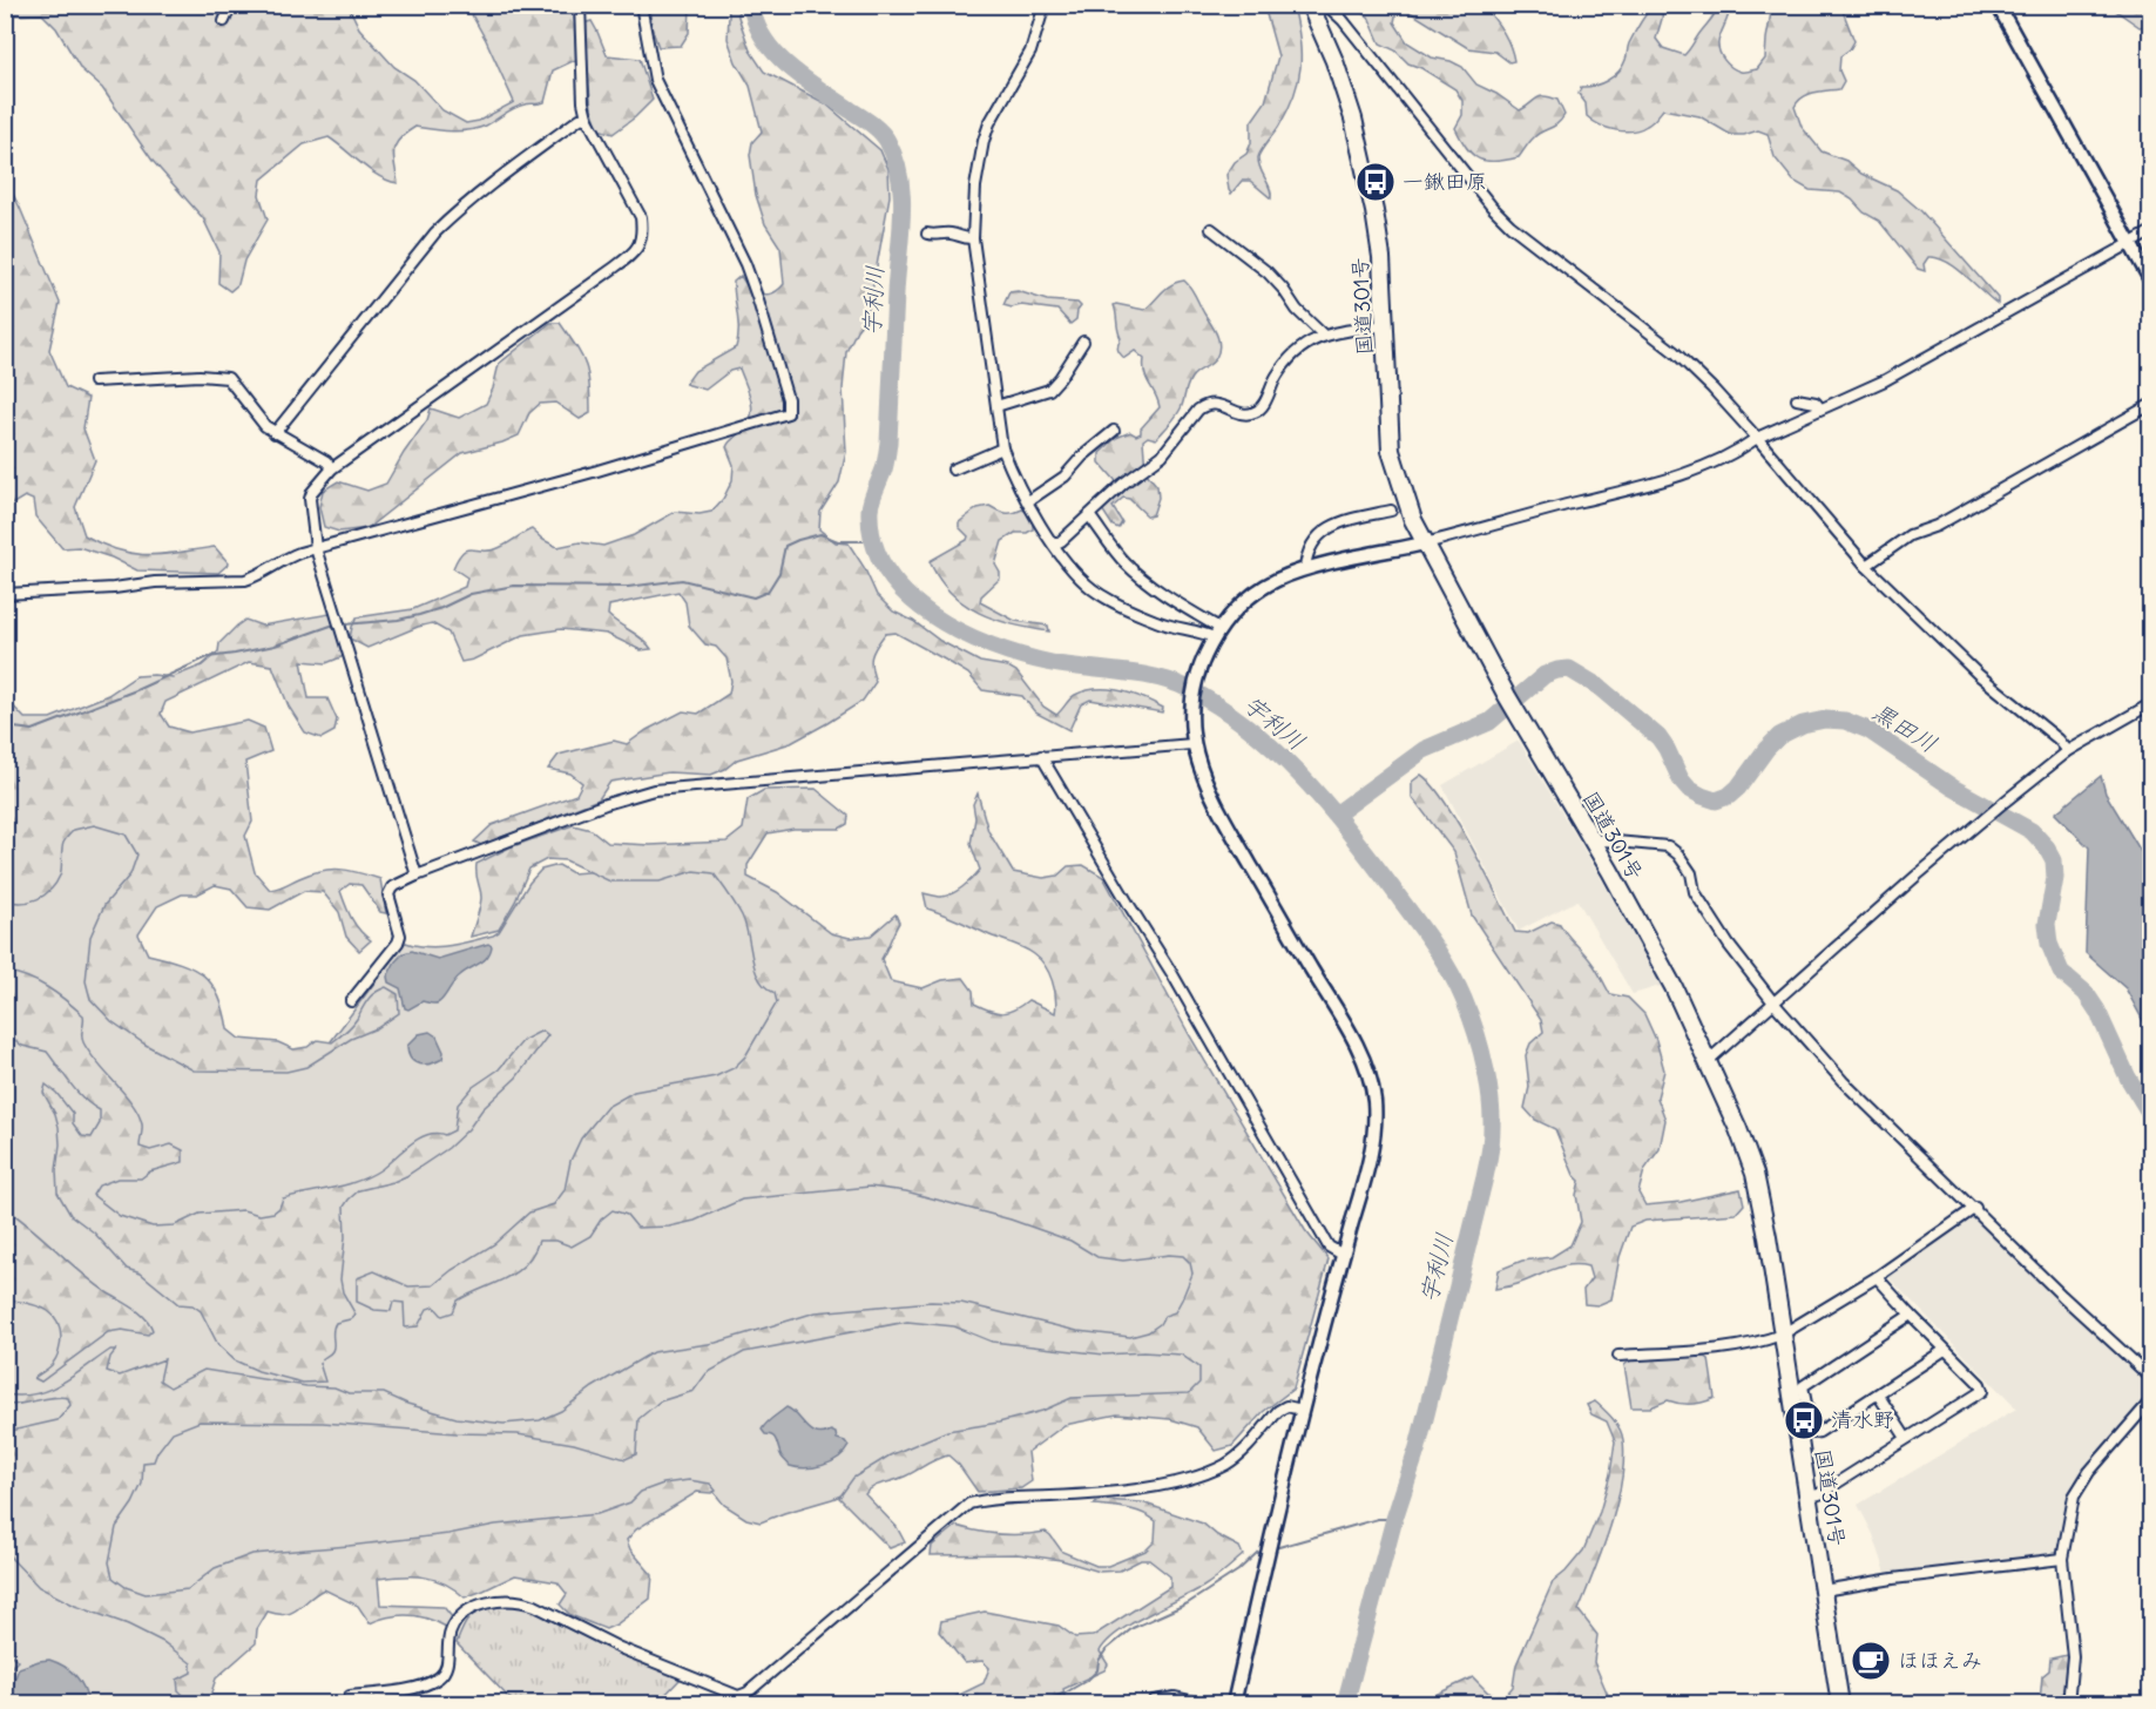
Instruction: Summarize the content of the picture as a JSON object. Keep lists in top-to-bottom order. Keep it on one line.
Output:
{"streets":{"highway":["国道301号"]},"water":["宇利川","黒田川"],"places":{"bus stop":["一鍬田原","清水野"],"cafe":["ほほえみ"]}}
